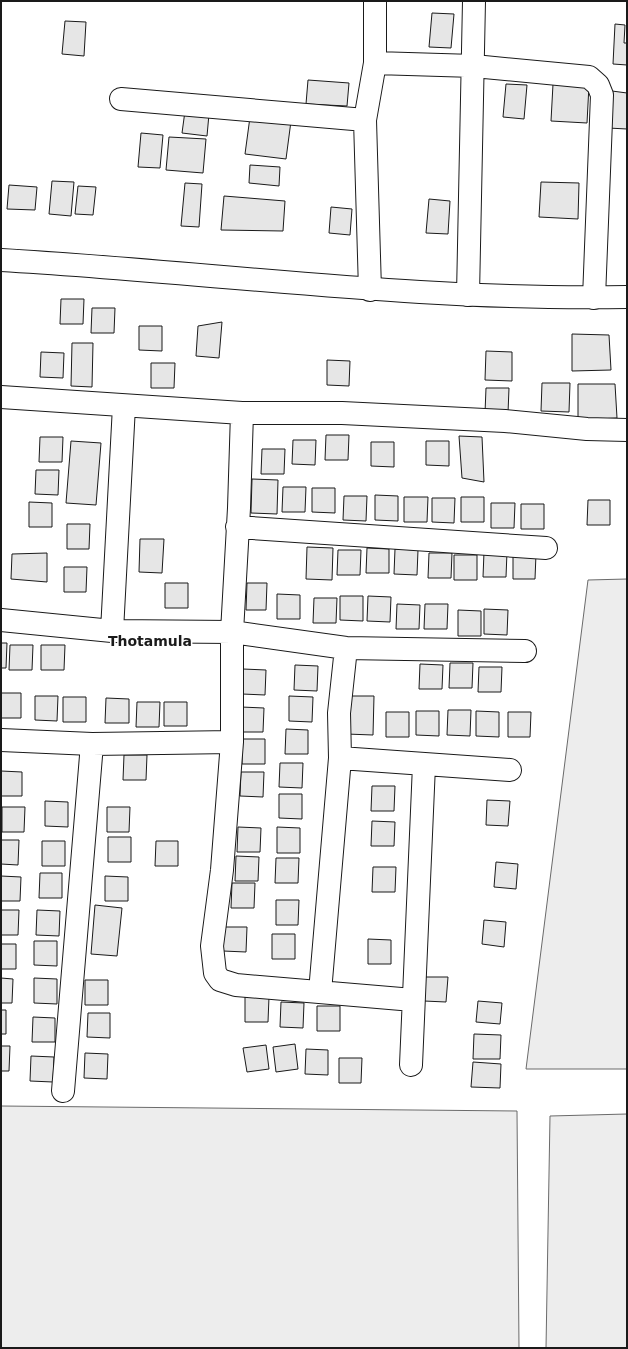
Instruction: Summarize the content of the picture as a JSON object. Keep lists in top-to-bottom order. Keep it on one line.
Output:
{"districts":["Thotamula"]}
